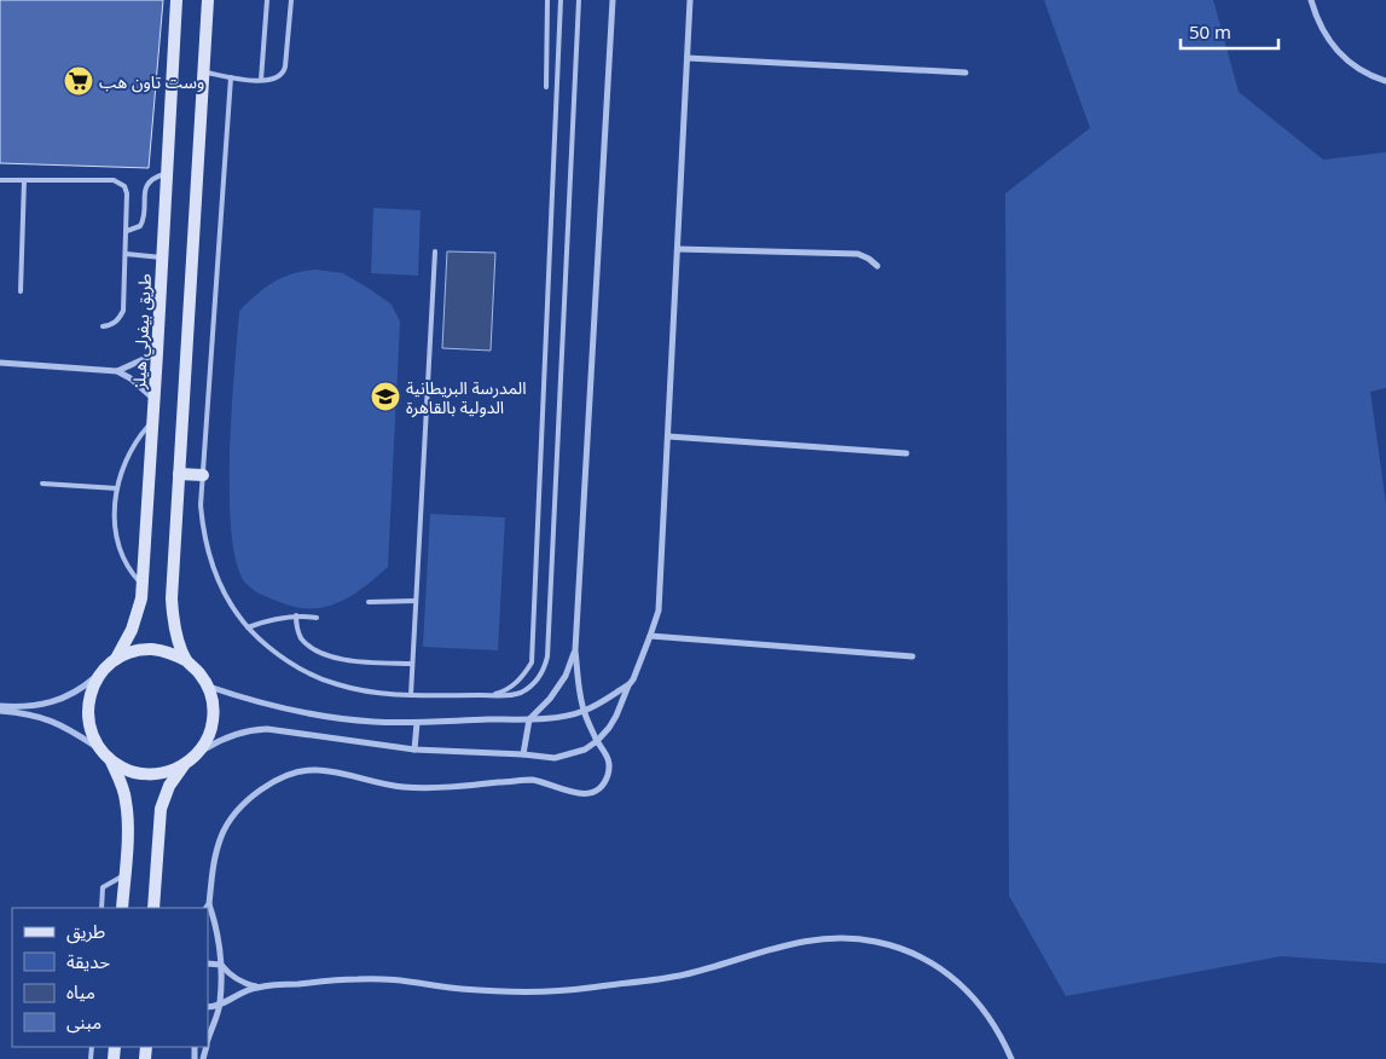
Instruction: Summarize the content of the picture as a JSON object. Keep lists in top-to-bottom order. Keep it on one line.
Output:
{"streets":{"street":["طريق بيفرلي هيلز"]},"places":{"supermarket":["وست تاون هب"],"school or university":["المدرسة البريطانية الدولية بالقاهرة"]},"legend":["طريق","حديقة","مياه","مبنى"],"scale_bar":"50 m"}
